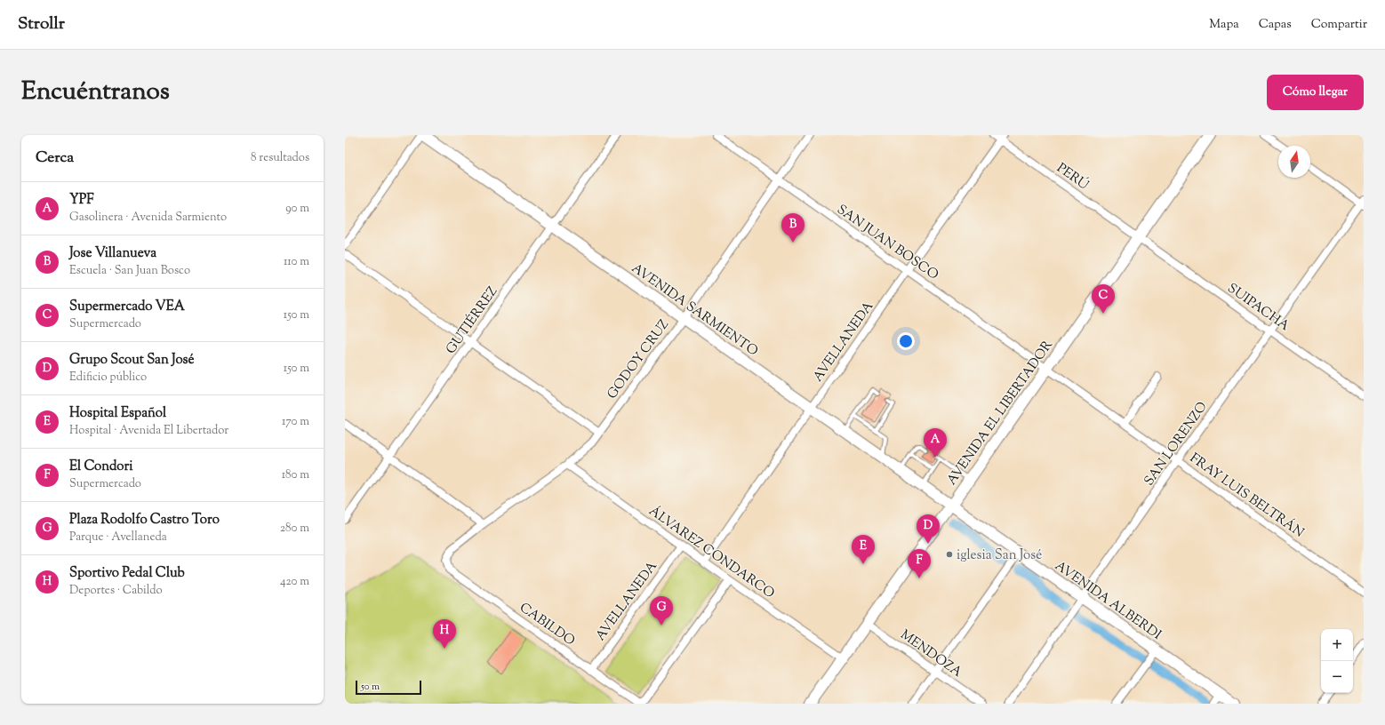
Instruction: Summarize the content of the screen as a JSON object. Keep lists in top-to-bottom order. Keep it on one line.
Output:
{"streets":{"main road":["AVENIDA SARMIENTO","AVENIDA EL LIBERTADOR","AVENIDA ALBERDI"],"street":["PERÚ","SAN JUAN BOSCO","SUIPACHA","GUTIÉRREZ","AVELLANEDA","GODOY CRUZ","SAN LORENZO","FRAY LUIS BELTRÁN","ÁLVAREZ CONDARCO","CABILDO","MENDOZA"]},"crossings":[["PERÚ","SUIPACHA"],["PERÚ","AVELLANEDA"],["PERÚ","AVENIDA EL LIBERTADOR"],["SAN JUAN BOSCO","AVELLANEDA"],["SAN JUAN BOSCO","GODOY CRUZ"],["SAN JUAN BOSCO","AVENIDA EL LIBERTADOR"],["SAN JUAN BOSCO","FRAY LUIS BELTRÁN"],["SUIPACHA","AVENIDA EL LIBERTADOR"],["SUIPACHA","SAN LORENZO"],["AVENIDA SARMIENTO","GUTIÉRREZ"],["AVENIDA SARMIENTO","AVELLANEDA"],["AVENIDA SARMIENTO","GODOY CRUZ"],["AVENIDA SARMIENTO","AVENIDA EL LIBERTADOR"],["AVENIDA SARMIENTO","AVENIDA ALBERDI"],["AVELLANEDA","ÁLVAREZ CONDARCO"],["AVELLANEDA","CABILDO"],["GODOY CRUZ","ÁLVAREZ CONDARCO"],["GODOY CRUZ","CABILDO"],["AVENIDA EL LIBERTADOR","FRAY LUIS BELTRÁN"],["AVENIDA EL LIBERTADOR","ÁLVAREZ CONDARCO"],["AVENIDA EL LIBERTADOR","AVENIDA ALBERDI"],["AVENIDA EL LIBERTADOR","MENDOZA"],["SAN LORENZO","FRAY LUIS BELTRÁN"],["SAN LORENZO","AVENIDA ALBERDI"]],"places":["iglesia San José"],"scale_bar":"50 m","north":"top","page":{"header":"Strollr","nav":["Mapa","Capas","Compartir"],"title":"Encuéntranos","buttons":"Cómo llegar","heading":["Cerca","8 resultados"],"list":[{"mark":"A","name":"YPF","note":"Gasolinera · Avenida Sarmiento","value":"90 m"},{"mark":"B","name":"Jose Villanueva","note":"Escuela · San Juan Bosco","value":"110 m"},{"mark":"C","name":"Supermercado VEA","note":"Supermercado","value":"150 m"},{"mark":"D","name":"Grupo Scout San José","note":"Edificio público","value":"150 m"},{"mark":"E","name":"Hospital Español","note":"Hospital · Avenida El Libertador","value":"170 m"},{"mark":"F","name":"El Condori","note":"Supermercado","value":"180 m"},{"mark":"G","name":"Plaza Rodolfo Castro Toro","note":"Parque · Avellaneda","value":"280 m"},{"mark":"H","name":"Sportivo Pedal Club","note":"Deportes · Cabildo","value":"420 m"}],"pins":["B","C","A","D","E","F","G","H"],"map_buttons":["+","−"],"scale":"50 m"}}
